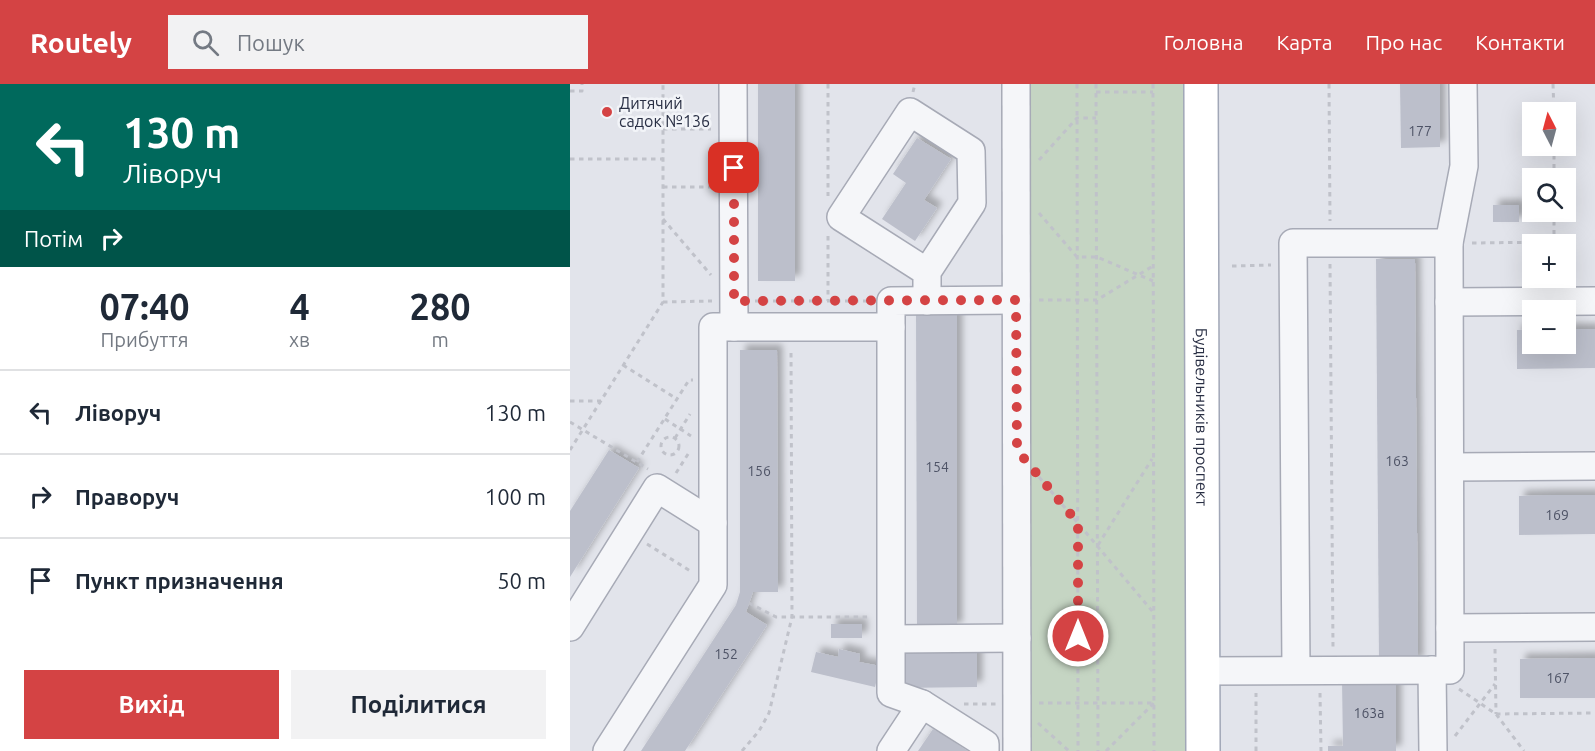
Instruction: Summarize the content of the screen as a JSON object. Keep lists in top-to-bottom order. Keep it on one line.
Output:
{"streets":{"main road":["Будівельників проспект"]},"places":["Дитячий садок №136"],"house_numbers":["177","163","154","156","169","152","167","163а"],"north":"top","page":{"header":"Routely","search":"Пошук","nav":["Головна","Карта","Про нас","Контакти"],"turn":["130 m","Ліворуч"],"map_buttons":["+","−"],"then":"Потім","eta":["07:40","Прибуття","4","хв","280","m"],"list":[{"name":"Ліворуч","value":"130 m"},{"name":"Праворуч","value":"100 m"},{"name":"Пункт призначення","value":"50 m"}],"buttons":["Вихід","Поділитися"]}}
